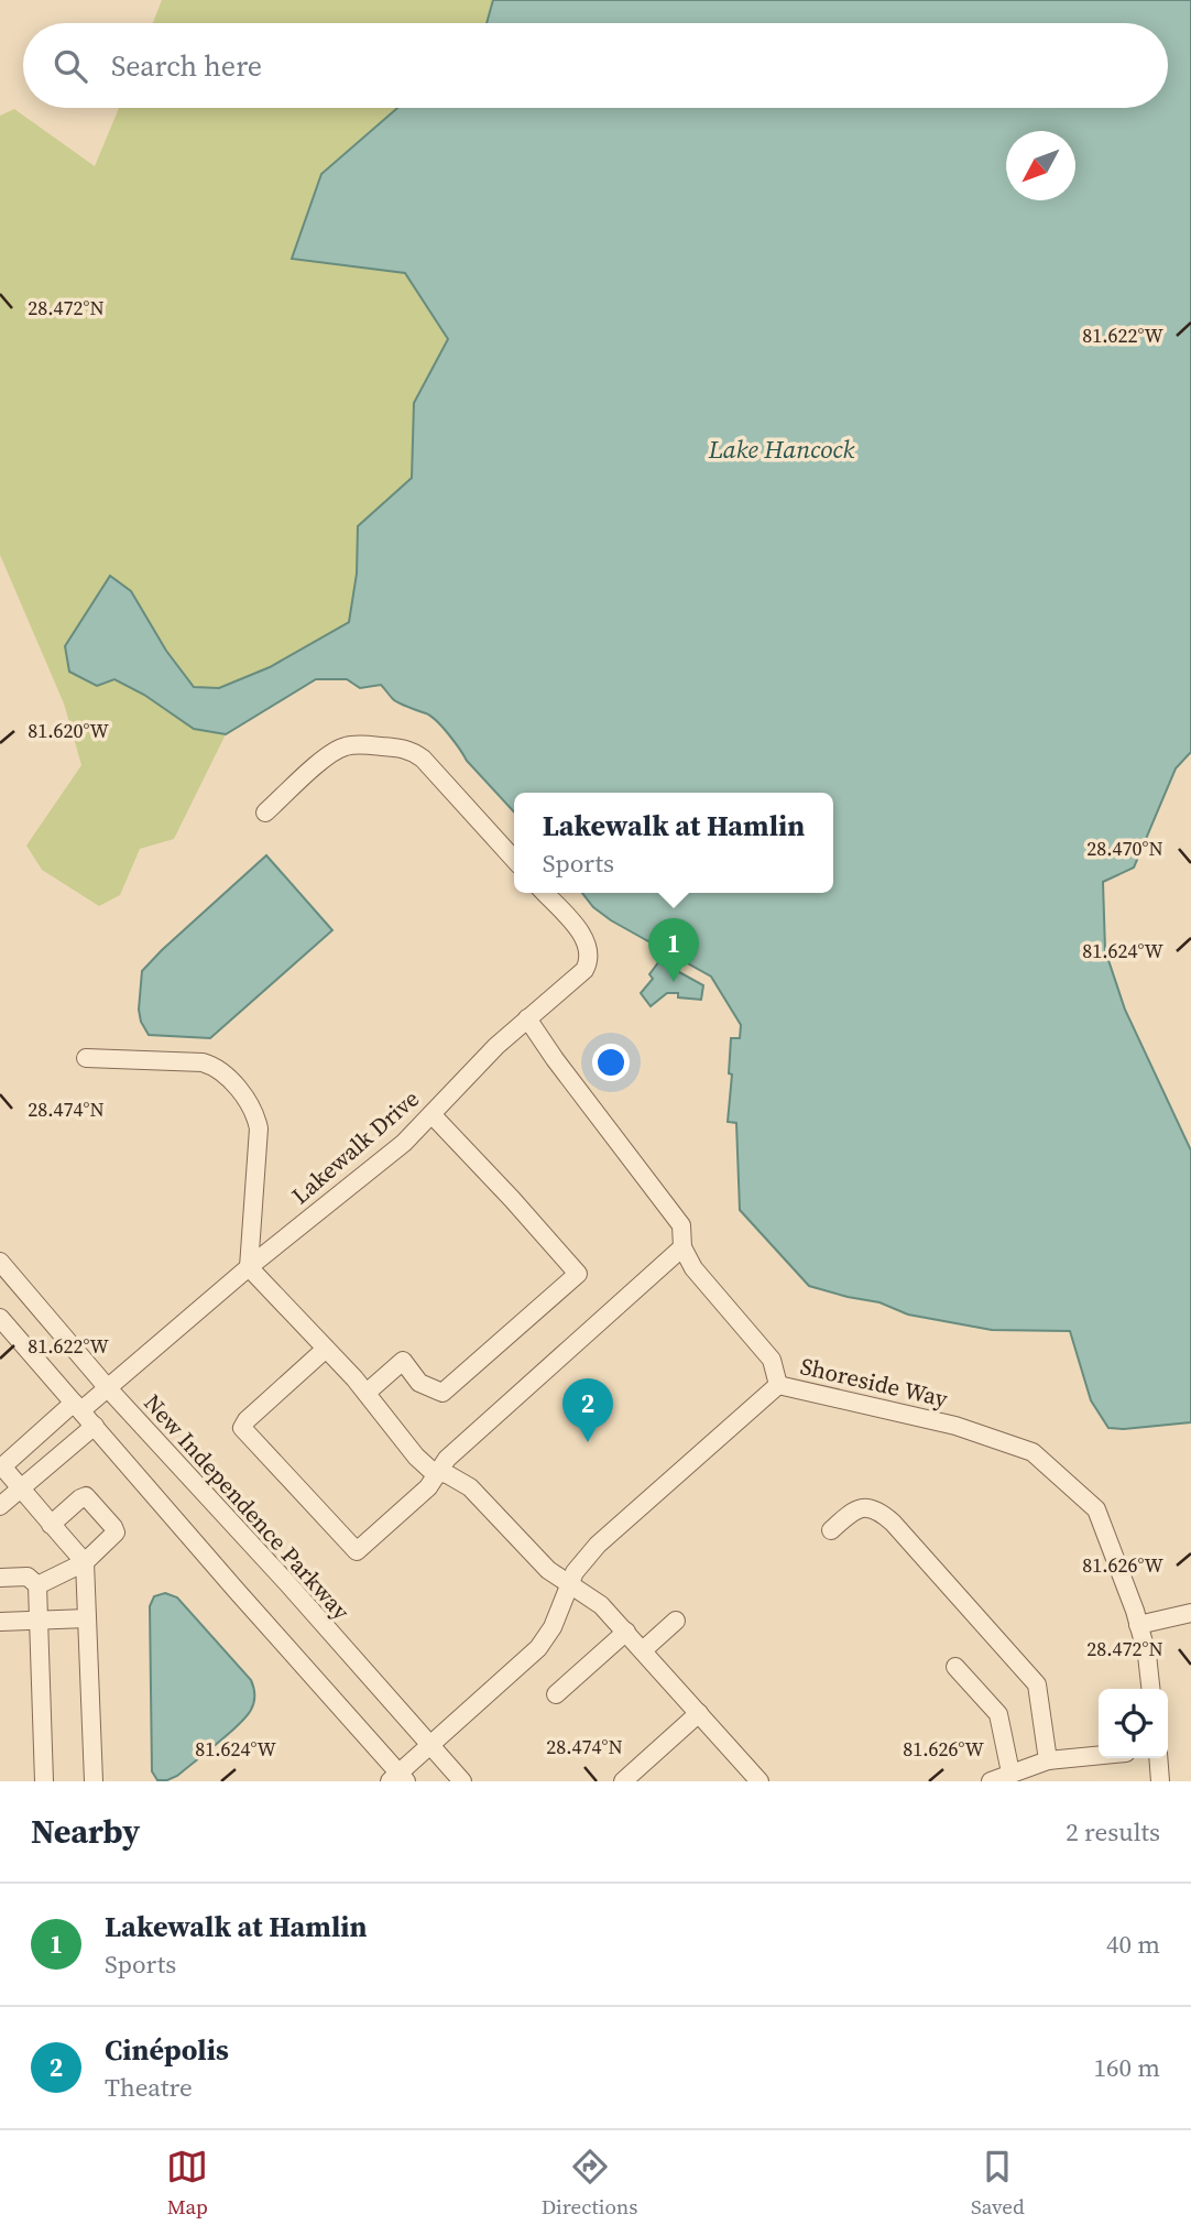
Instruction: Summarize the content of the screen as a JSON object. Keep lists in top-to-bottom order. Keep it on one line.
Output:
{"streets":{"street":["Lakewalk Drive","Shoreside Way","New Independence Parkway"]},"crossings":[["Lakewalk Drive","Shoreside Way"],["Lakewalk Drive","New Independence Parkway"]],"water":["Lake Hancock"],"north":"bottom left","page":{"search":"Search here","popup":["Lakewalk at Hamlin","Sports"],"pins":["1","2"],"heading":["Nearby","2 results"],"list":[{"mark":"1","name":"Lakewalk at Hamlin","note":"Sports","value":"40 m"},{"mark":"2","name":"Cinépolis","note":"Theatre","value":"160 m"}],"nav":["Map","Directions","Saved"]},"coordinates":["28.472°N","81.622°W","81.620°W","28.470°N","81.624°W","28.474°N","81.626°W"]}
